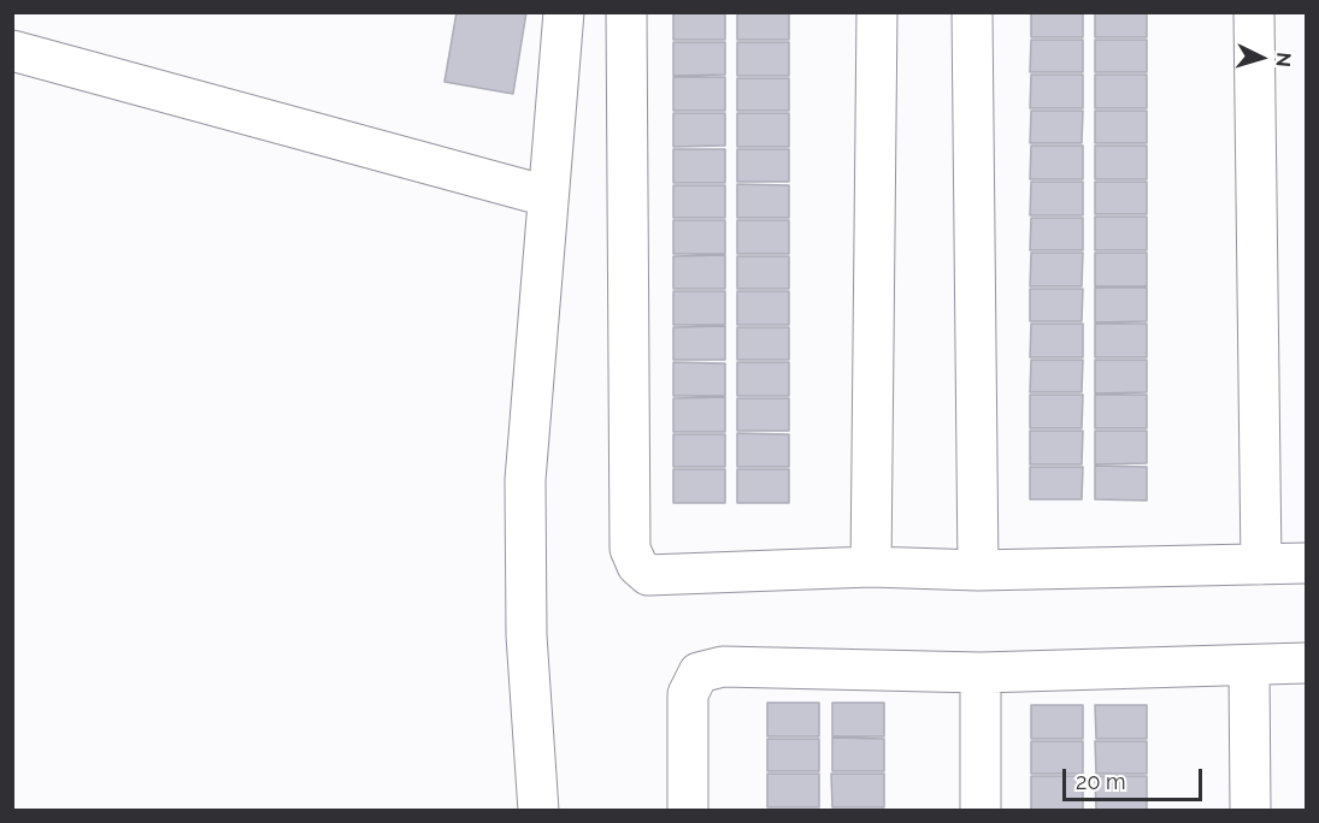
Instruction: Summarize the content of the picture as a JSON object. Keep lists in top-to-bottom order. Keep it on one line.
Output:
{"scale_bar":"20 m","north":"right"}
